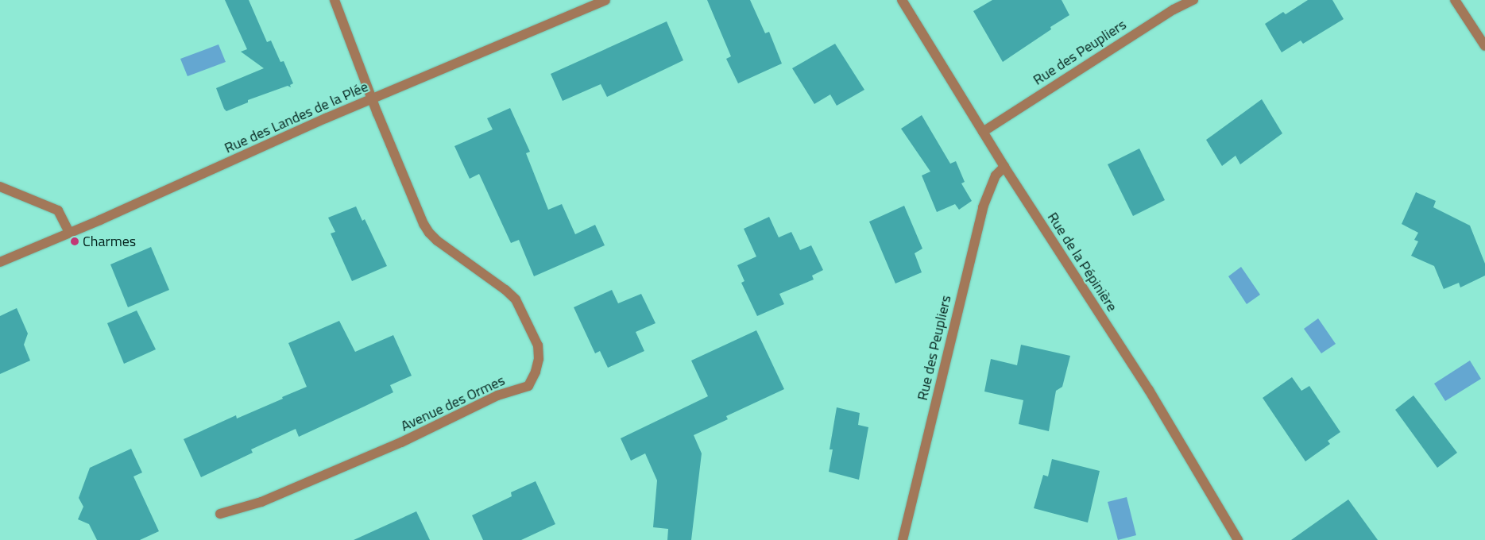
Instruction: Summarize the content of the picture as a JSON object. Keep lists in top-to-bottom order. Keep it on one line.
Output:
{"streets":{"street":["Rue des Peupliers","Rue des Landes de la Plée","Rue de la Pépinière","Avenue des Ormes"]},"crossings":[["Rue des Peupliers","Rue de la Pépinière"],["Rue des Landes de la Plée","Avenue des Ormes"]],"places":["Charmes"]}
